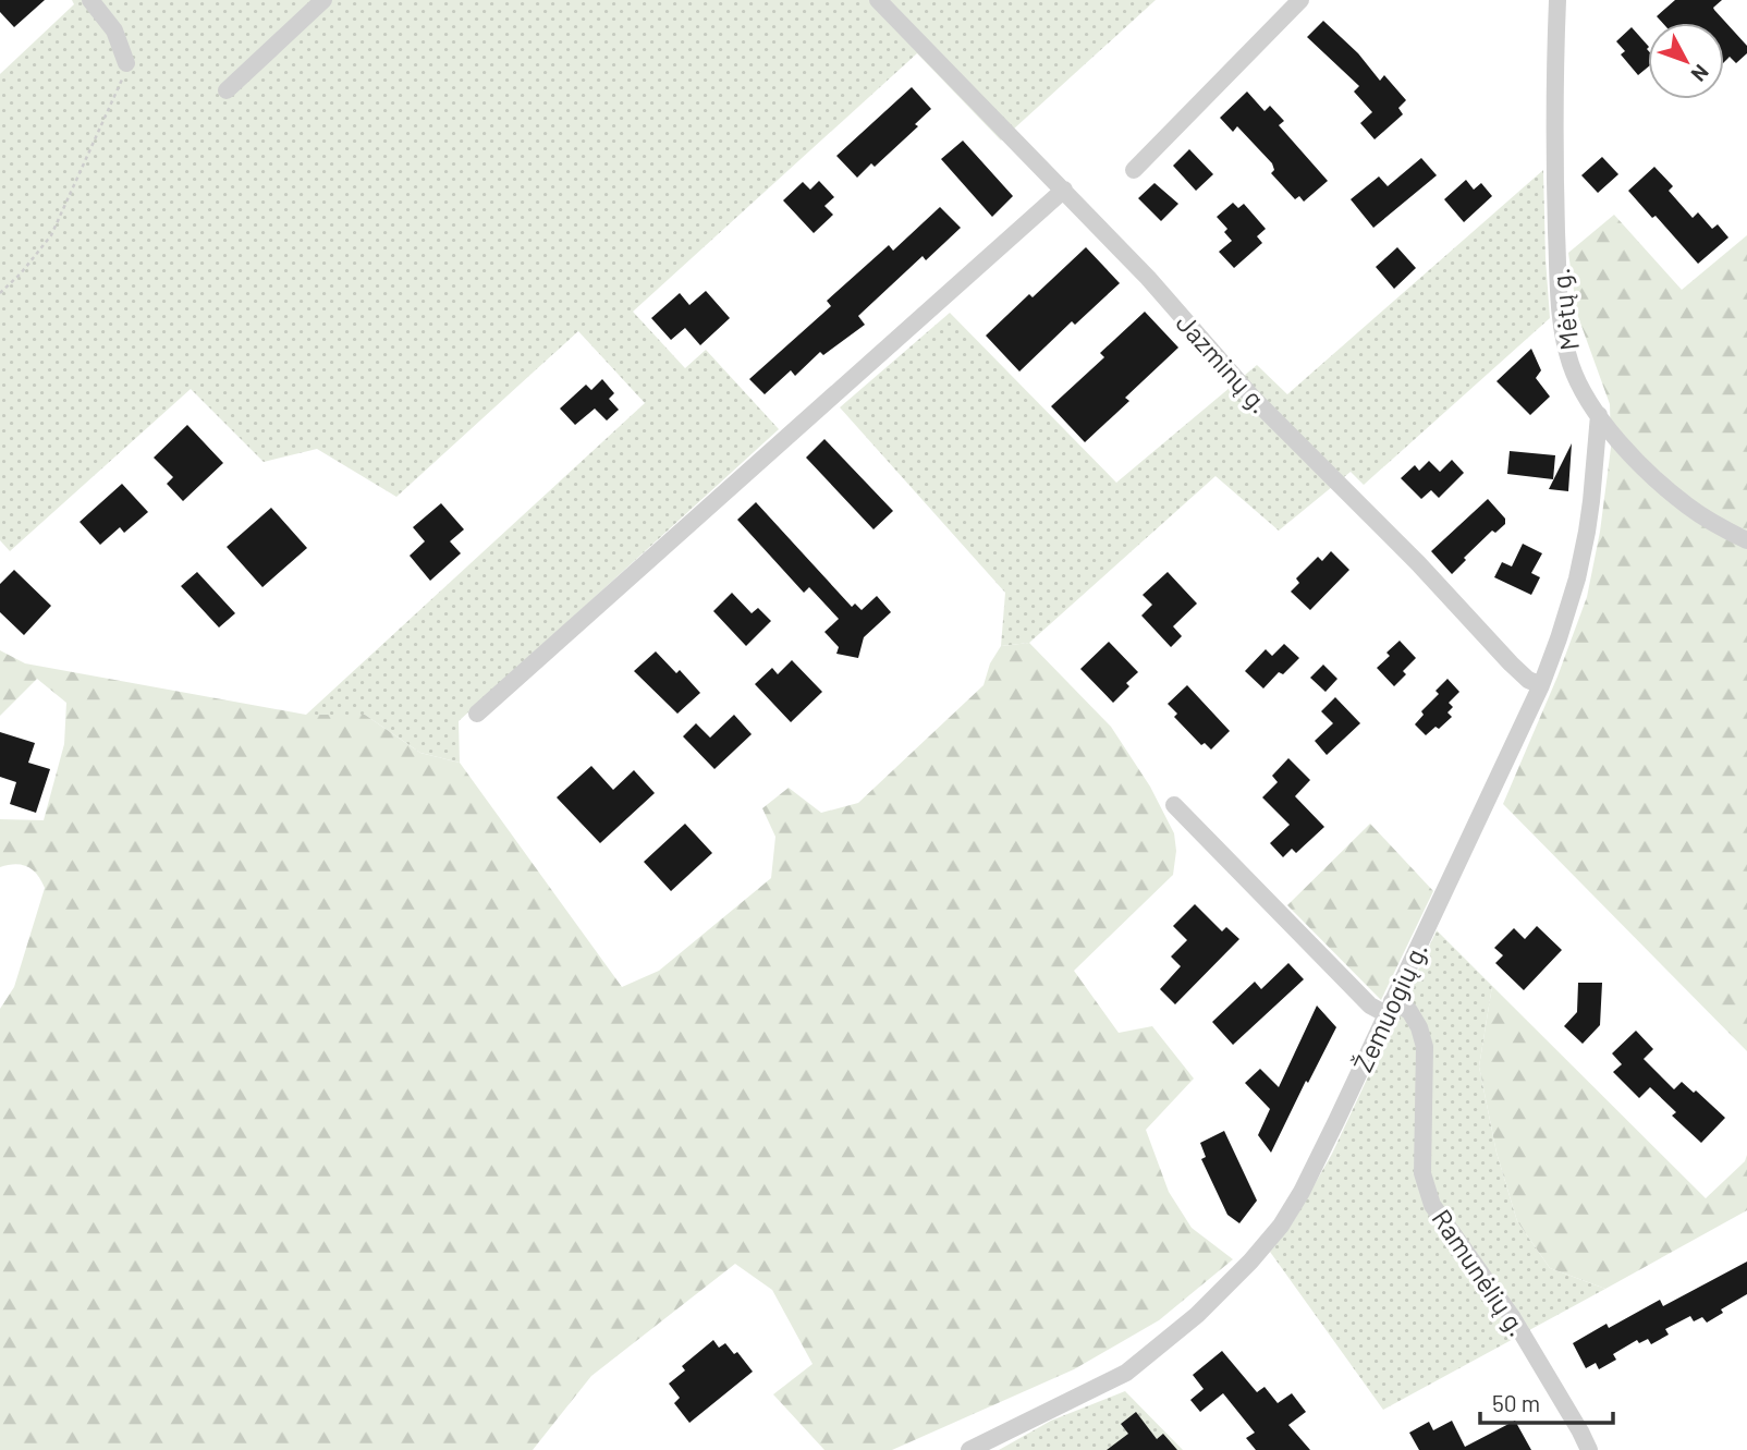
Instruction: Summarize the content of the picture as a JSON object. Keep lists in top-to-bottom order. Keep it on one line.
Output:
{"streets":{"street":["Mėtų g.","Jazminų g.","Žemuogių g.","Ramunėlių g."]},"crossings":[["Mėtų g.","Žemuogių g."],["Jazminų g.","Žemuogių g."],["Žemuogių g.","Ramunėlių g."]],"scale_bar":"50 m","north":"bottom right"}
